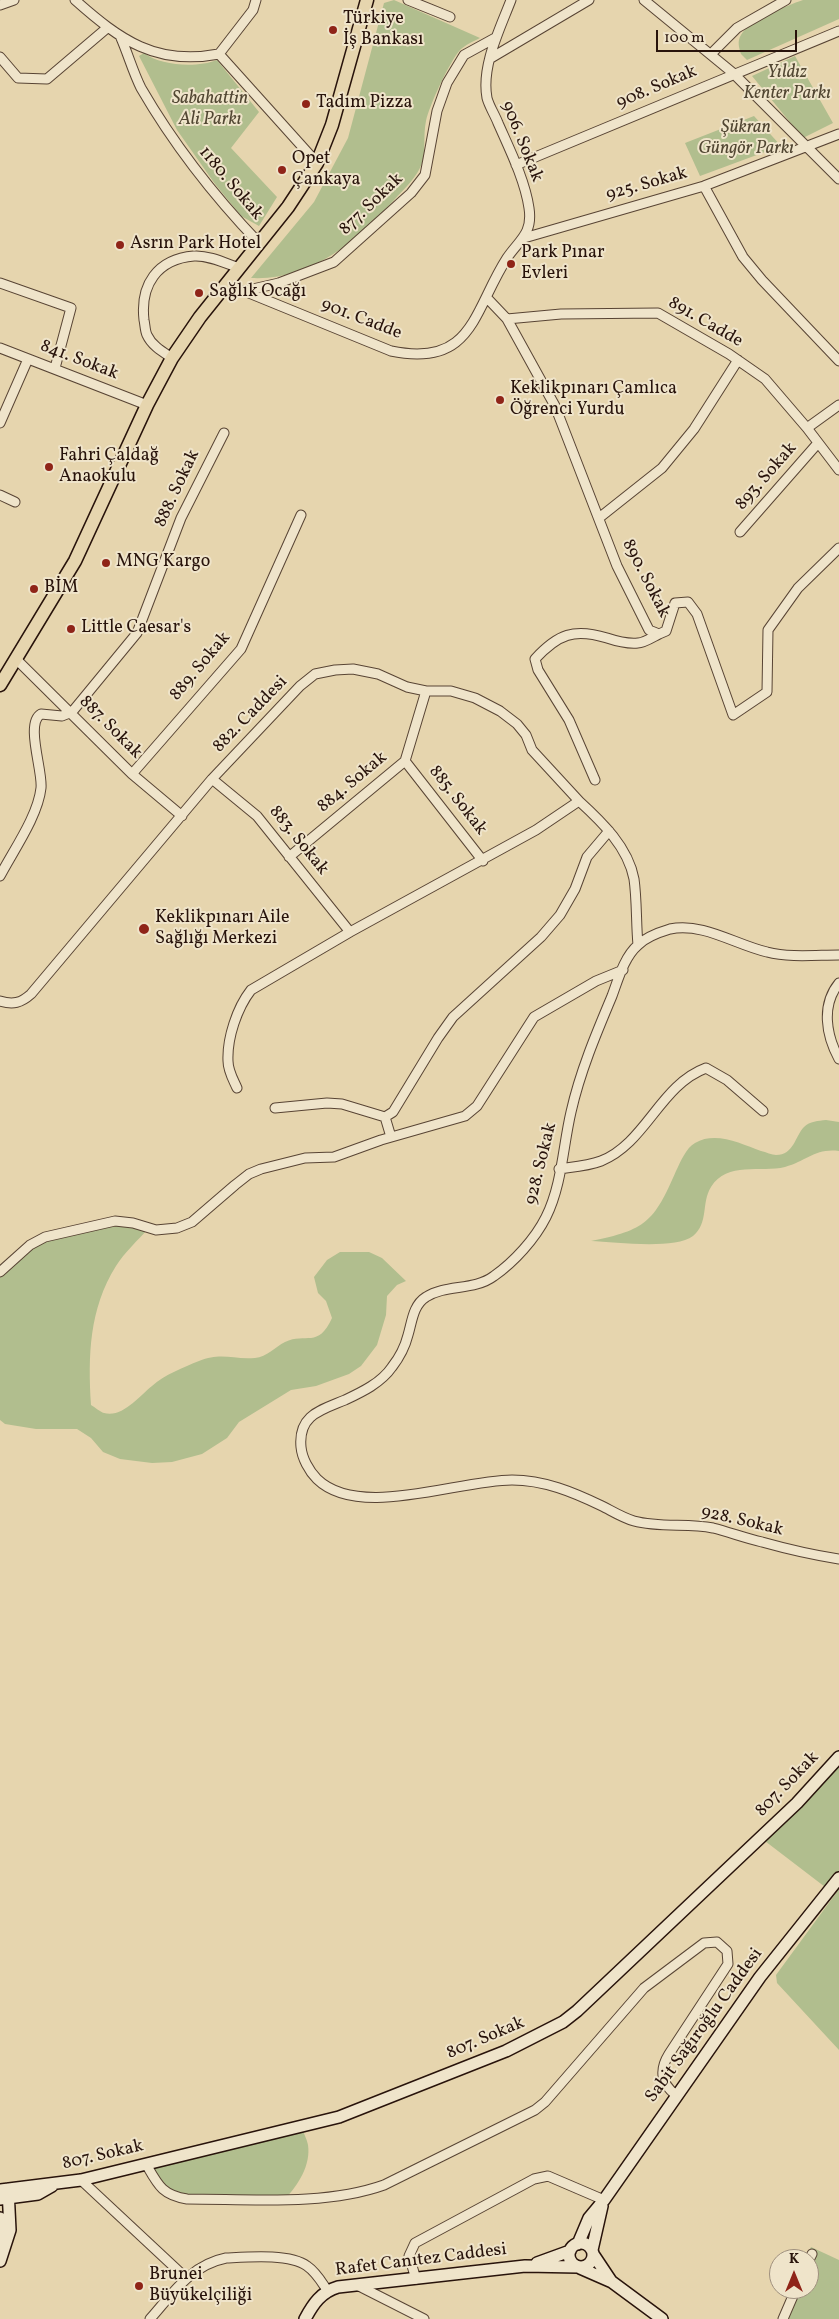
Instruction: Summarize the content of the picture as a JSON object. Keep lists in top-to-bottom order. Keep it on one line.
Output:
{"streets":{"main road":["807. Sokak","Sabit Sağıroğlu Caddesi","Rafet Canıtez Caddesi"],"street":["908. Sokak","906. Sokak","1180. Sokak","925. Sokak","877. Sokak","901. Cadde","891. Cadde","841. Sokak","893. Sokak","888. Sokak","890. Sokak","889. Sokak","882. Caddesi","887. Sokak","884. Sokak","885. Sokak","883. Sokak","928. Sokak"]},"crossings":[["908. Sokak","906. Sokak"],["906. Sokak","925. Sokak"],["906. Sokak","877. Sokak"],["906. Sokak","901. Cadde"],["925. Sokak","901. Cadde"],["877. Sokak","901. Cadde"],["901. Cadde","890. Sokak"],["891. Cadde","893. Sokak"],["891. Cadde","890. Sokak"],["888. Sokak","887. Sokak"],["889. Sokak","887. Sokak"],["882. Caddesi","887. Sokak"],["882. Caddesi","884. Sokak"],["882. Caddesi","883. Sokak"],["882. Caddesi","928. Sokak"],["884. Sokak","885. Sokak"],["884. Sokak","883. Sokak"],["Sabit Sağıroğlu Caddesi","Rafet Canıtez Caddesi"]],"parks":["Yıldız Kenter Parkı","Sabahattin Ali Parkı","Şükran Güngör Parkı"],"places":["Türkiye İş Bankası","Tadım Pizza","Opet Çankaya","Asrın Park Hotel","Park Pınar Evleri","Sağlık Ocağı","Keklikpınarı Çamlıca Öğrenci Yurdu","Fahri Çaldağ Anaokulu","MNG Kargo","BİM","Little Caesar's","Keklikpınarı Aile Sağlığı Merkezi","Brunei Büyükelçiliği"],"scale_bar":"100 m","north":"top"}
